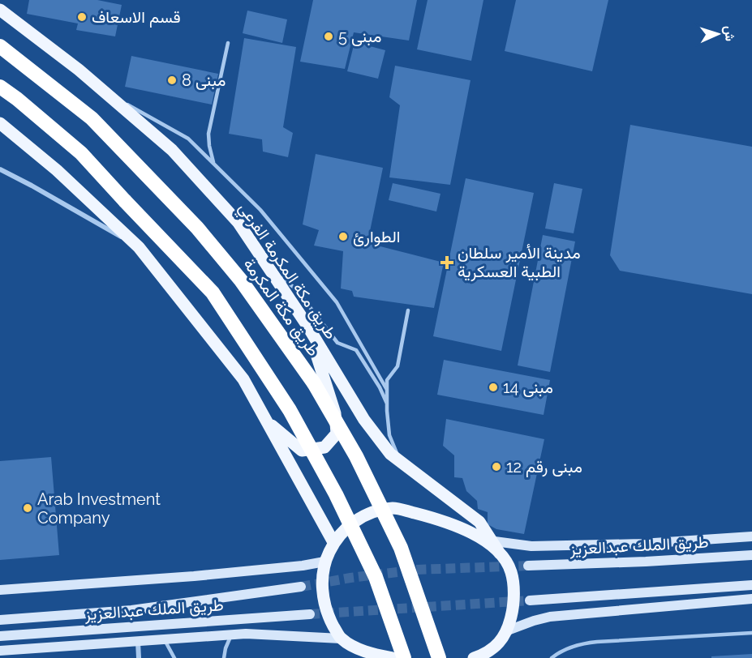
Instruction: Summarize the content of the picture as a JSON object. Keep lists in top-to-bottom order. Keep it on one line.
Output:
{"streets":{"highway":["طريق مكة المكرمة"],"main road":["طريق مكة المكرمة الفرعي","طريق الملك عبدالعزيز"]},"places":{"other":["قسم الاسعاف","مبنى 5","مبنى 8","الطوارئ","مبنى 14","مبنى رقم 12","Arab Investment Company"],"health":["مدينة الأمير سلطان الطبية العسكرية"]},"north":"right"}
